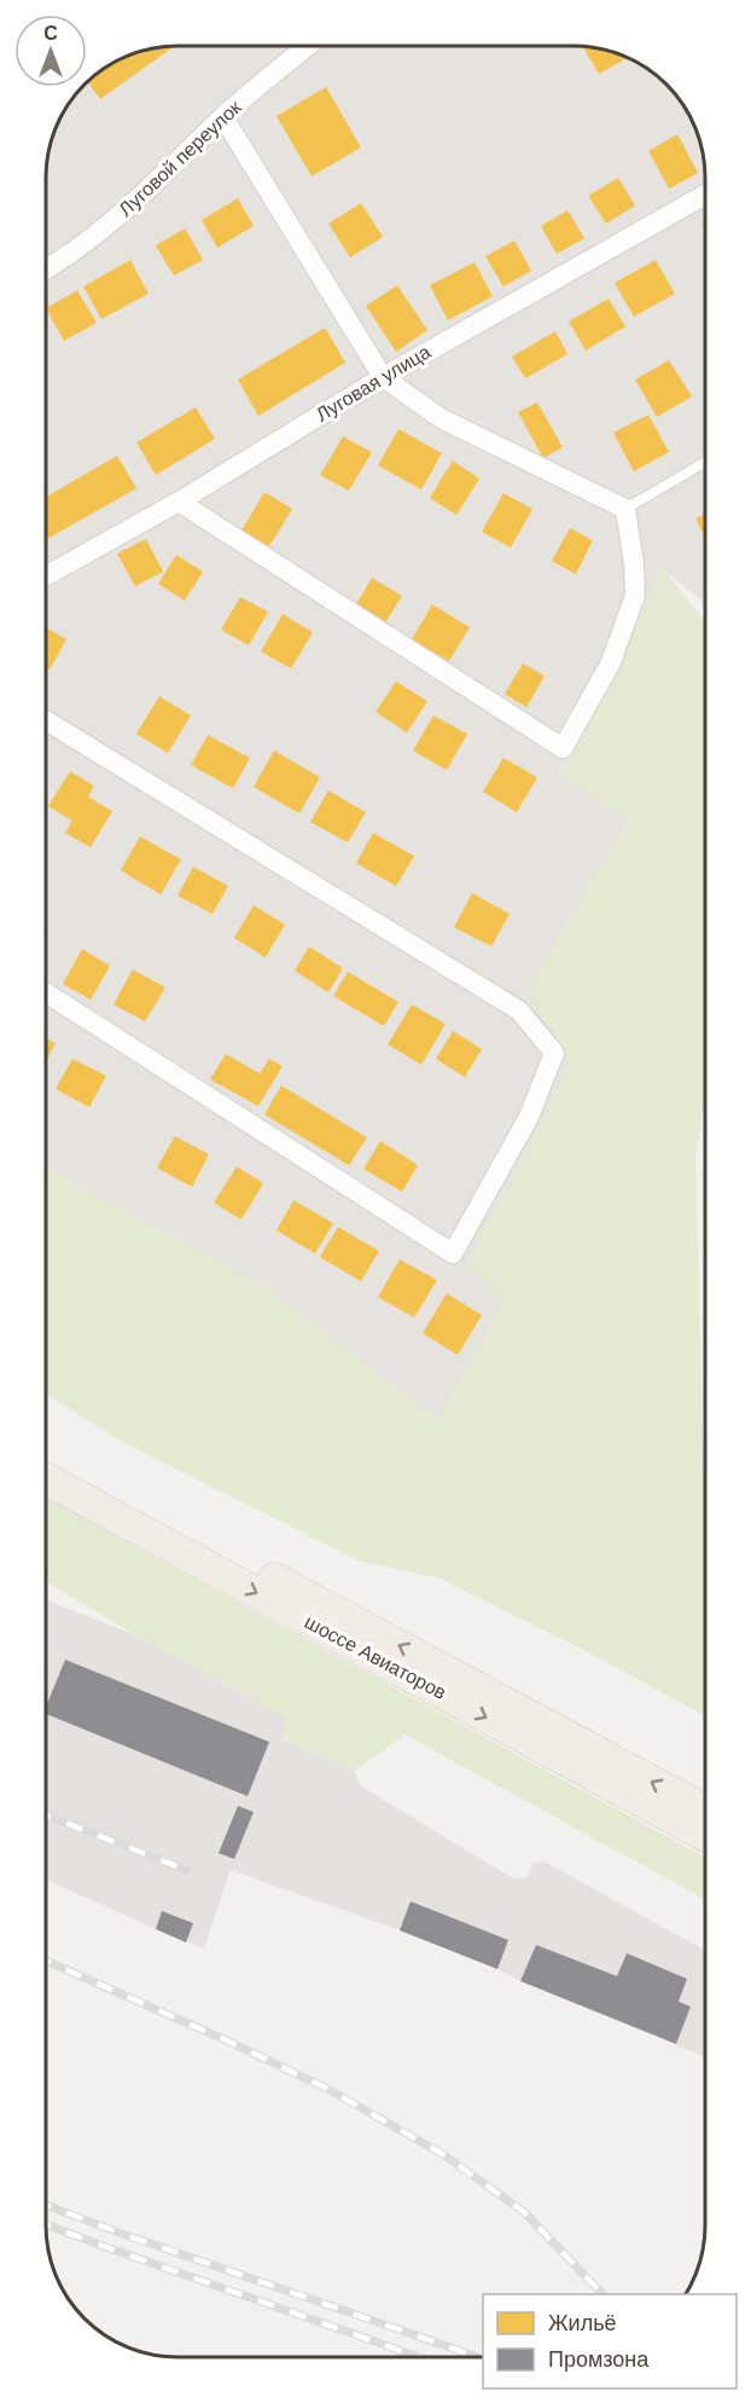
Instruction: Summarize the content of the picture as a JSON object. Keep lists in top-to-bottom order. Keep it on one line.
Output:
{"streets":{"main road":["шоссе Авиаторов"],"street":["Луговой переулок","Луговая улица"]},"legend":["Жильё","Промзона"],"north":"top"}
